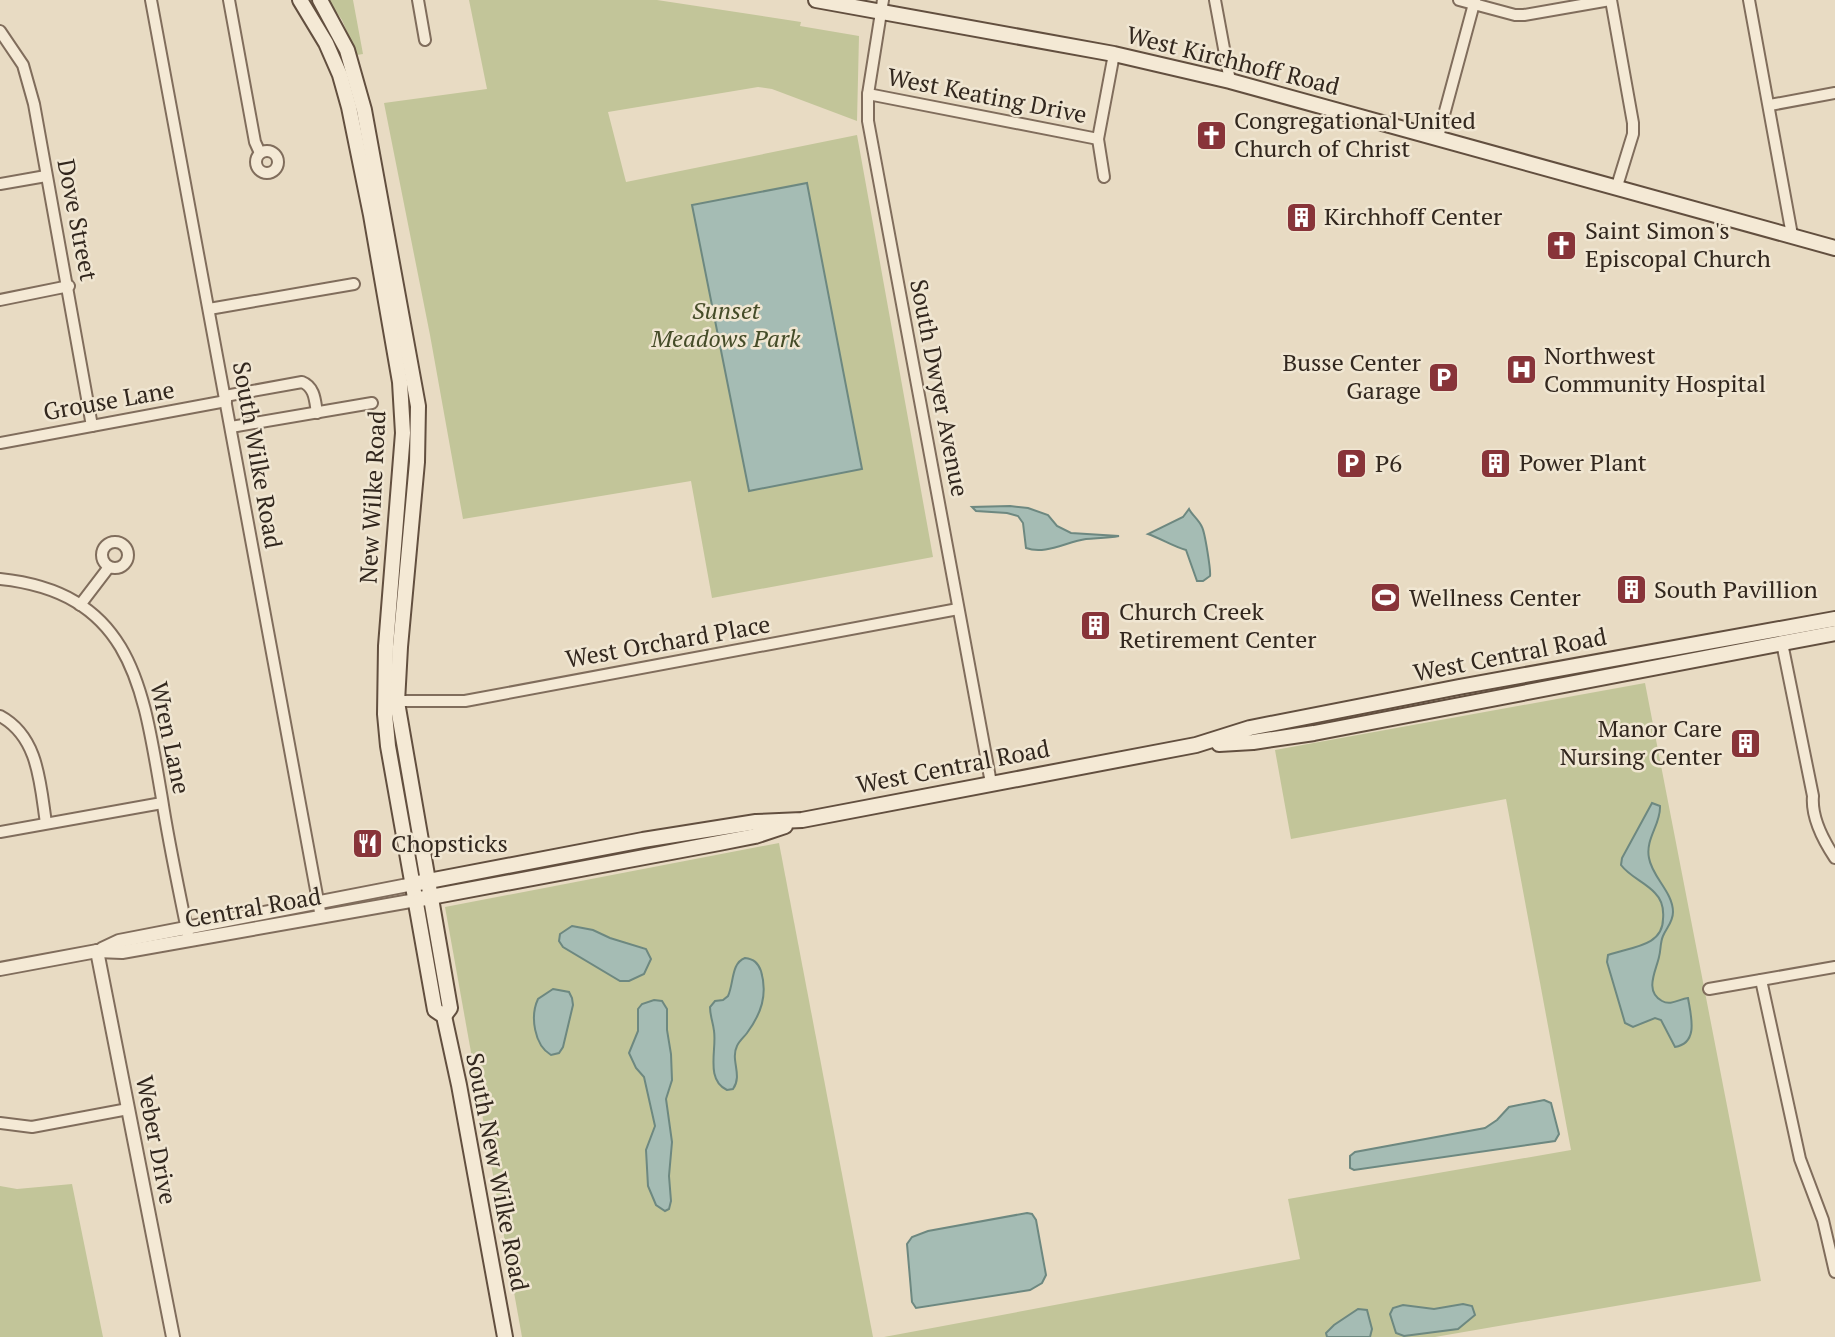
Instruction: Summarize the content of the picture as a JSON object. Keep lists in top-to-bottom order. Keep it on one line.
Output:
{"streets":{"main road":["West Kirchhoff Road","New Wilke Road","West Central Road","South New Wilke Road"],"street":["West Keating Drive","Dove Street","South Dwyer Avenue","Grouse Lane","South Wilke Road","West Orchard Place","Wren Lane","Central Road","Weber Drive"]},"crossings":[["West Kirchhoff Road","South Dwyer Avenue"],["West Keating Drive","South Dwyer Avenue"],["Dove Street","Grouse Lane"],["South Dwyer Avenue","West Orchard Place"],["South Dwyer Avenue","West Central Road"],["Grouse Lane","South Wilke Road"],["South Wilke Road","Central Road"],["New Wilke Road","West Orchard Place"],["New Wilke Road","West Central Road"],["New Wilke Road","Central Road"],["New Wilke Road","South New Wilke Road"],["West Central Road","Central Road"],["West Central Road","South New Wilke Road"],["Wren Lane","Central Road"],["Central Road","Weber Drive"],["Central Road","South New Wilke Road"]],"parks":["Sunset Meadows Park"],"places":{"church":["Congregational United Church of Christ","Saint Simon's Episcopal Church"],"building":["Kirchhoff Center","Power Plant","South Pavillion","Church Creek Retirement Center","Manor Care Nursing Center"],"hospital":["Northwest Community Hospital"],"parking":["Busse Center Garage","P6"],"sports":["Wellness Center"],"restaurant":["Chopsticks"]}}
